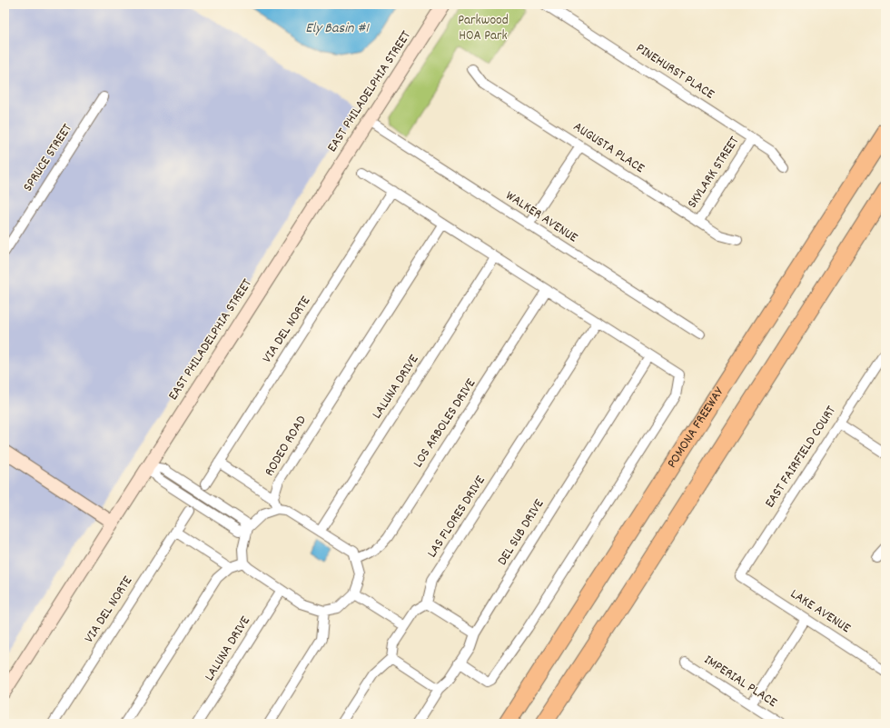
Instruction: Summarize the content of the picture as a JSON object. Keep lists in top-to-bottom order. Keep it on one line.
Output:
{"streets":{"highway":["POMONA FREEWAY"],"street":["PINEHURST PLACE","EAST PHILADELPHIA STREET","AUGUSTA PLACE","SPRUCE STREET","SKYLARK STREET","WALKER AVENUE","VIA DEL NORTE","LALUNA DRIVE","LOS ARBOLES DRIVE","RODEO ROAD","EAST FAIRFIELD COURT","LAS FLORES DRIVE","DEL SUB DRIVE","LAKE AVENUE","IMPERIAL PLACE"]},"crossings":[["PINEHURST PLACE","SKYLARK STREET"],["EAST PHILADELPHIA STREET","WALKER AVENUE"],["AUGUSTA PLACE","SKYLARK STREET"],["LALUNA DRIVE","LOS ARBOLES DRIVE"],["LALUNA DRIVE","RODEO ROAD"],["LOS ARBOLES DRIVE","RODEO ROAD"],["EAST FAIRFIELD COURT","LAKE AVENUE"]],"water":["Ely Basin #1"],"parks":["Parkwood HOA Park"]}
